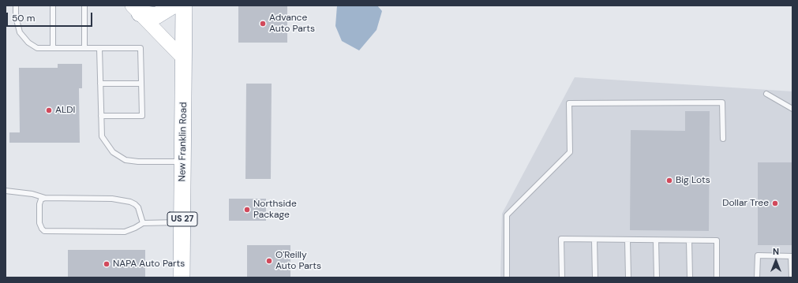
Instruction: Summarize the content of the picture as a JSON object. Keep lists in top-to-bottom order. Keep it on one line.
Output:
{"streets":{"highway":["New Franklin Road","US 27"]},"places":["Advance Auto Parts","ALDI","Big Lots","Dollar Tree","Northside Package","O'Reilly Auto Parts","NAPA Auto Parts"],"scale_bar":"50 m","north":"top"}
